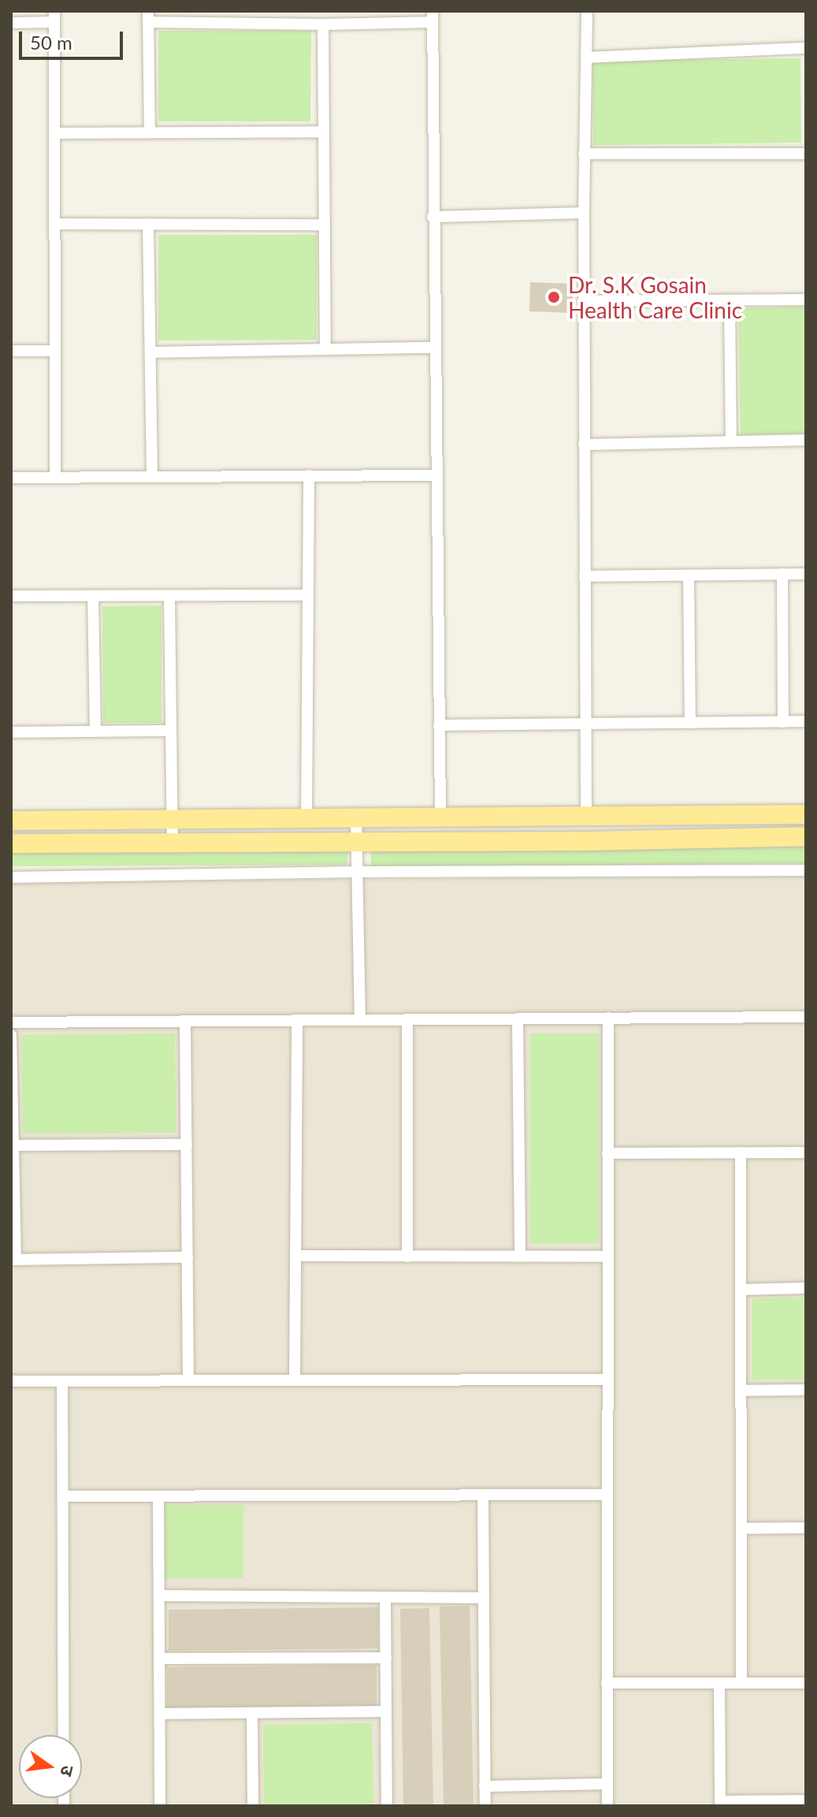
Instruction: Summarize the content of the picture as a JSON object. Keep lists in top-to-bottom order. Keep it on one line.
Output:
{"places":["Dr. S.K Gosain Health Care Clinic"],"scale_bar":"50 m","north":"right"}
